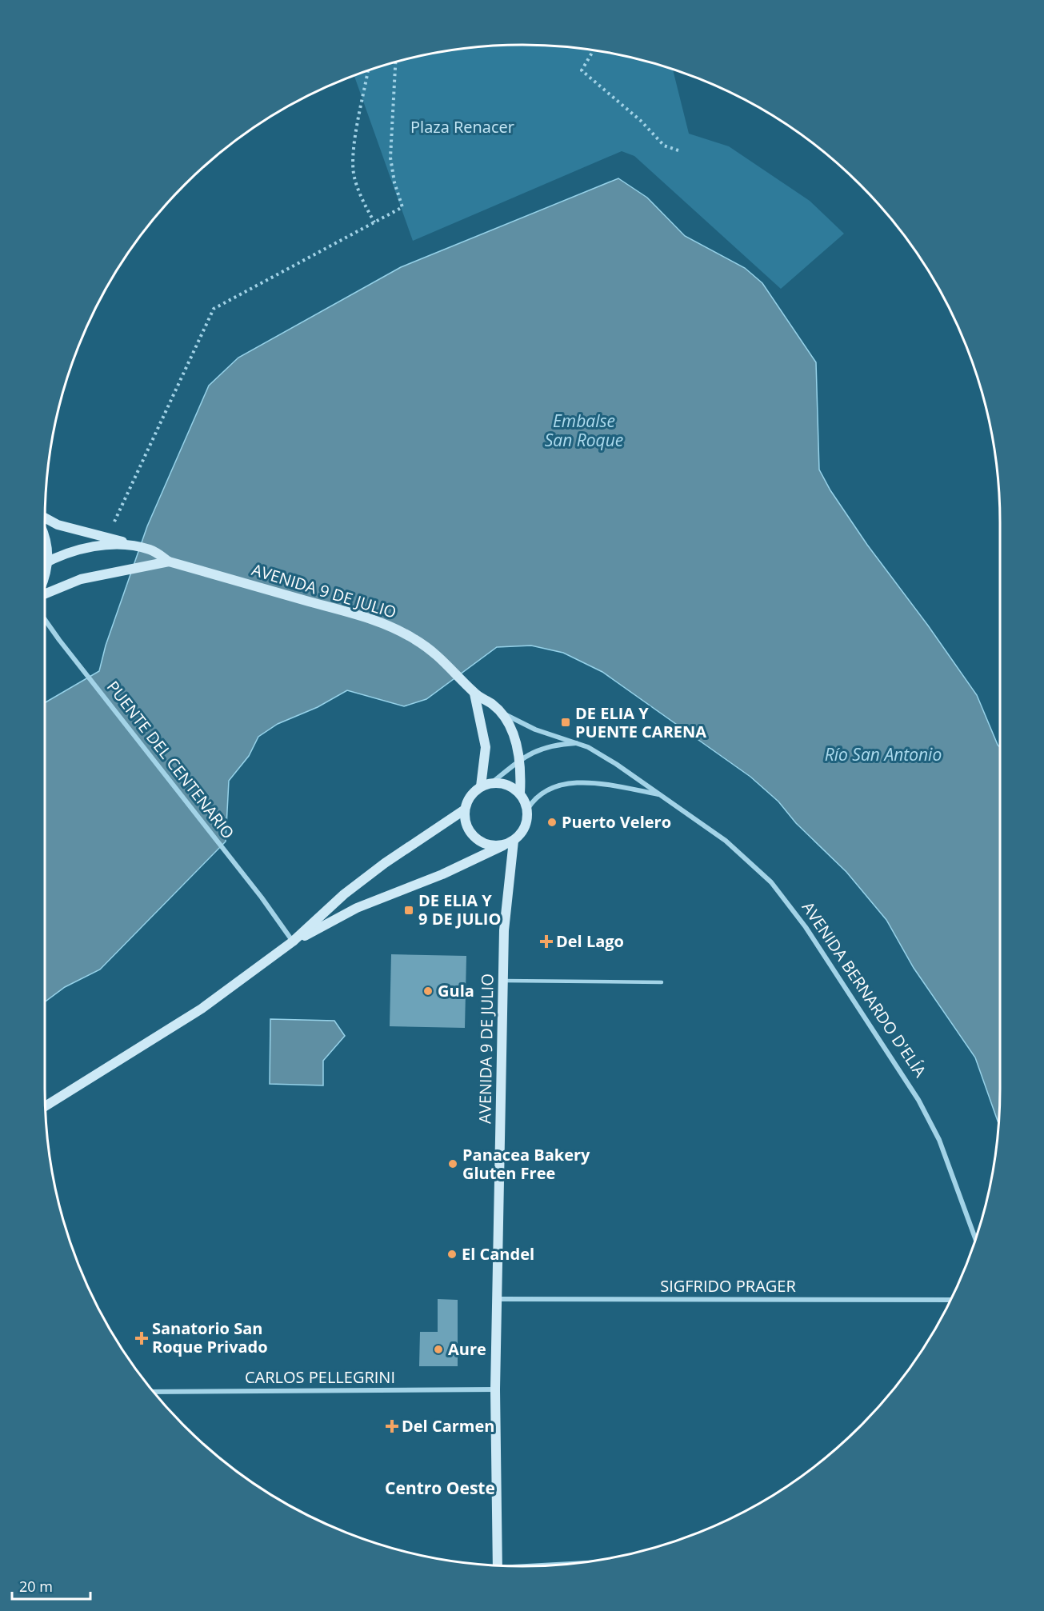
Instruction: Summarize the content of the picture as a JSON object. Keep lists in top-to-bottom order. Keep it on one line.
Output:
{"streets":{"main road":["AVENIDA 9 DE JULIO"],"street":["PUENTE DEL CENTENARIO","AVENIDA BERNARDO D'ELÍA","SIGFRIDO PRAGER","CARLOS PELLEGRINI"]},"crossings":[["AVENIDA 9 DE JULIO","AVENIDA BERNARDO D'ELÍA"],["AVENIDA 9 DE JULIO","SIGFRIDO PRAGER"],["AVENIDA 9 DE JULIO","CARLOS PELLEGRINI"]],"districts":["Centro Oeste"],"water":["Embalse San Roque","Río San Antonio"],"parks":["Plaza Renacer"],"places":{"transit":["DE ELIA Y PUENTE CARENA","DE ELIA Y 9 DE JULIO"],"other":["Puerto Velero","Gula","Panacea Bakery Gluten Free","El Candel","Aure"],"health":["Del Lago","Sanatorio San Roque Privado","Del Carmen"]},"scale_bar":"20 m"}
